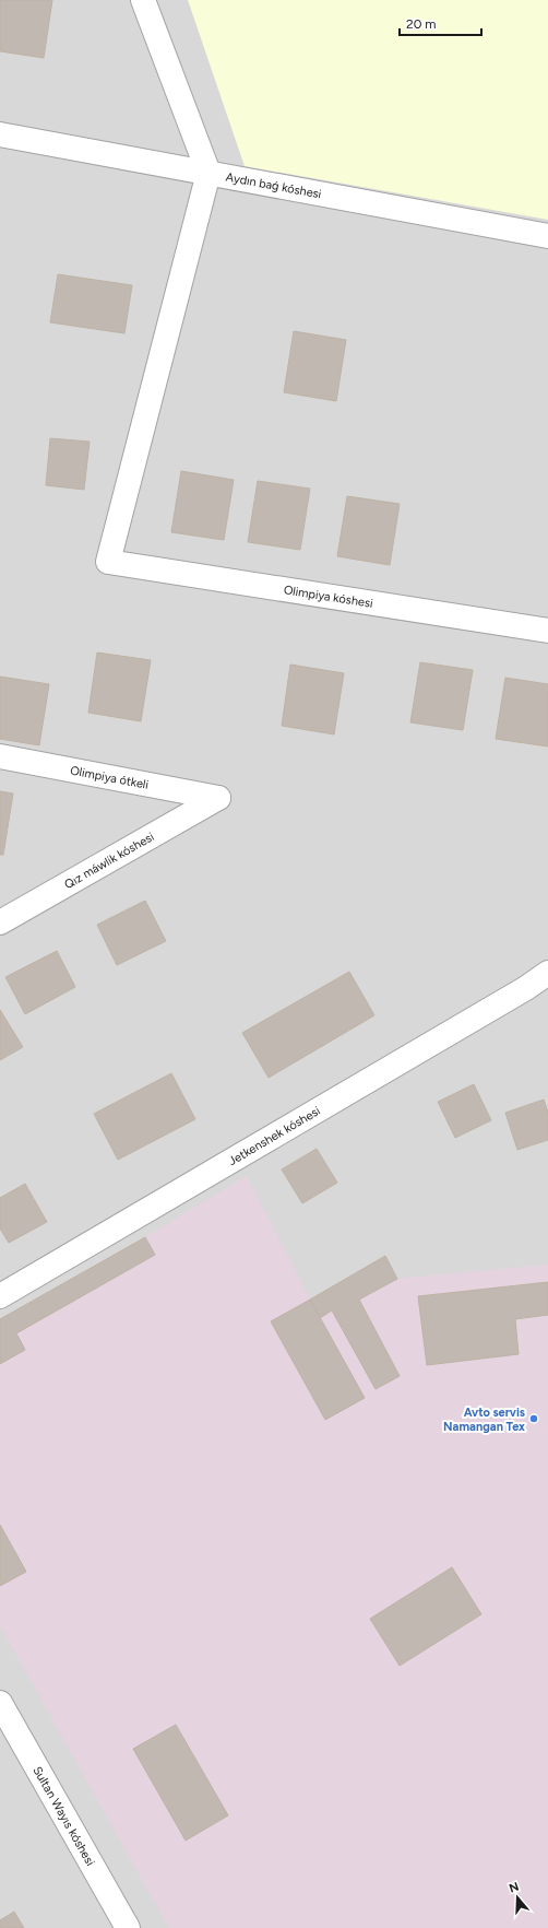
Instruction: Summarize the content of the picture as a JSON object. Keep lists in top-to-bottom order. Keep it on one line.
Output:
{"streets":{"street":["Aydın baǵ kóshesi","Olimpiya kóshesi","Olimpiya ótkeli","Qız máwlik kóshesi","Jetkenshek kóshesi","Sultan Wayıs kóshesi"]},"crossings":[["Aydın baǵ kóshesi","Olimpiya kóshesi"],["Olimpiya ótkeli","Qız máwlik kóshesi"]],"places":["Avto servis Namangan Tex"],"scale_bar":"20 m","north":"top"}
